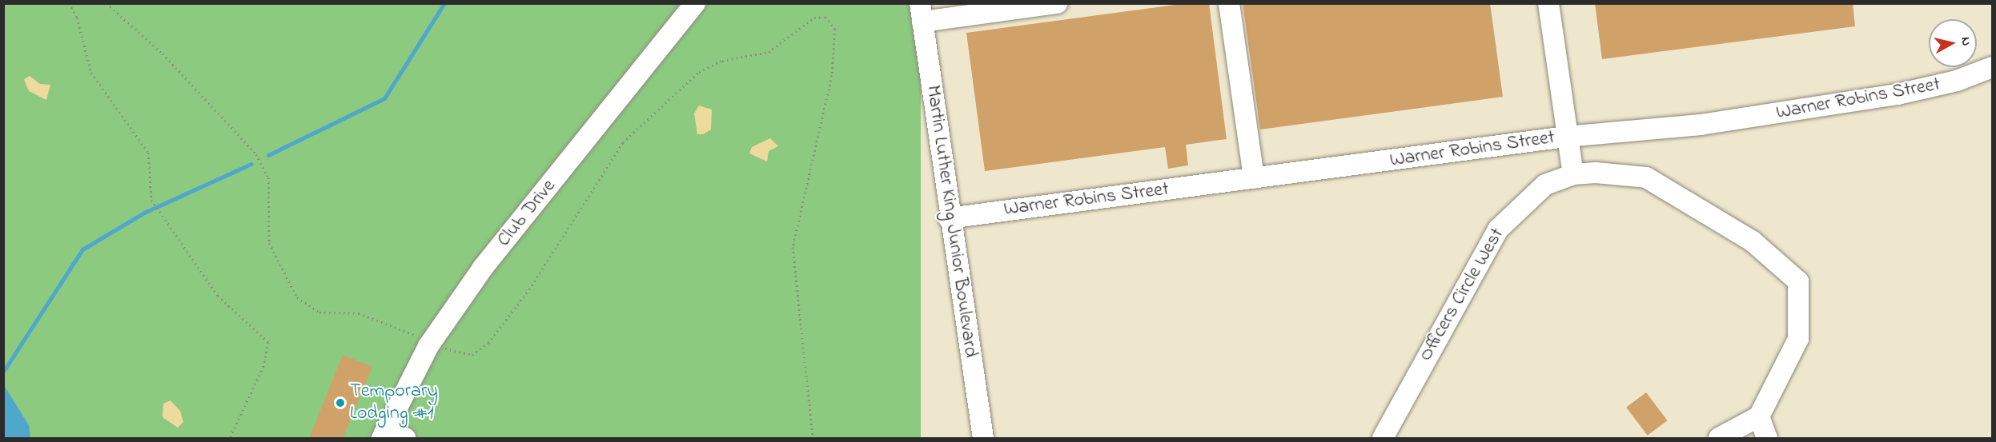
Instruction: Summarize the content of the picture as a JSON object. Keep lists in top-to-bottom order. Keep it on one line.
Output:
{"streets":{"street":["Warner Robins Street","Club Drive","Martin Luther King Junior Boulevard","Officers Circle West"]},"crossings":[["Warner Robins Street","Martin Luther King Junior Boulevard"]],"places":["Temporary Lodging #1"],"north":"right"}
